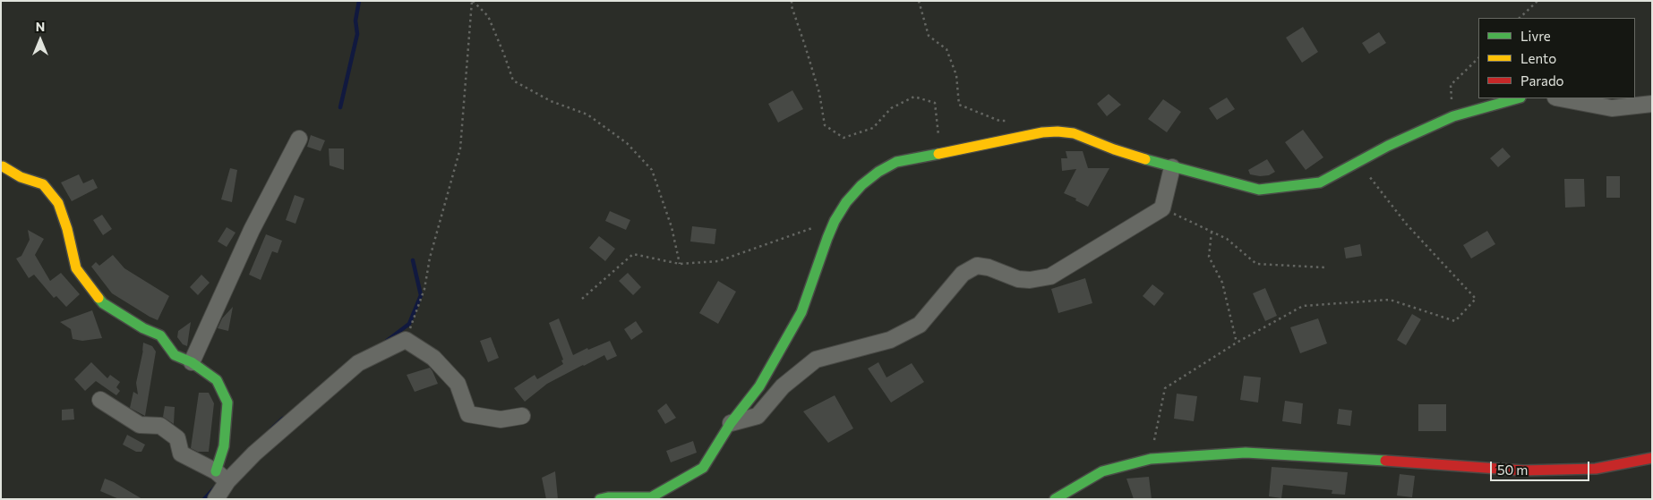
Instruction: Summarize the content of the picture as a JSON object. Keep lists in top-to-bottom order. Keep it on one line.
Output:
{"legend":["Livre","Lento","Parado"],"scale_bar":"50 m","north":"top"}
